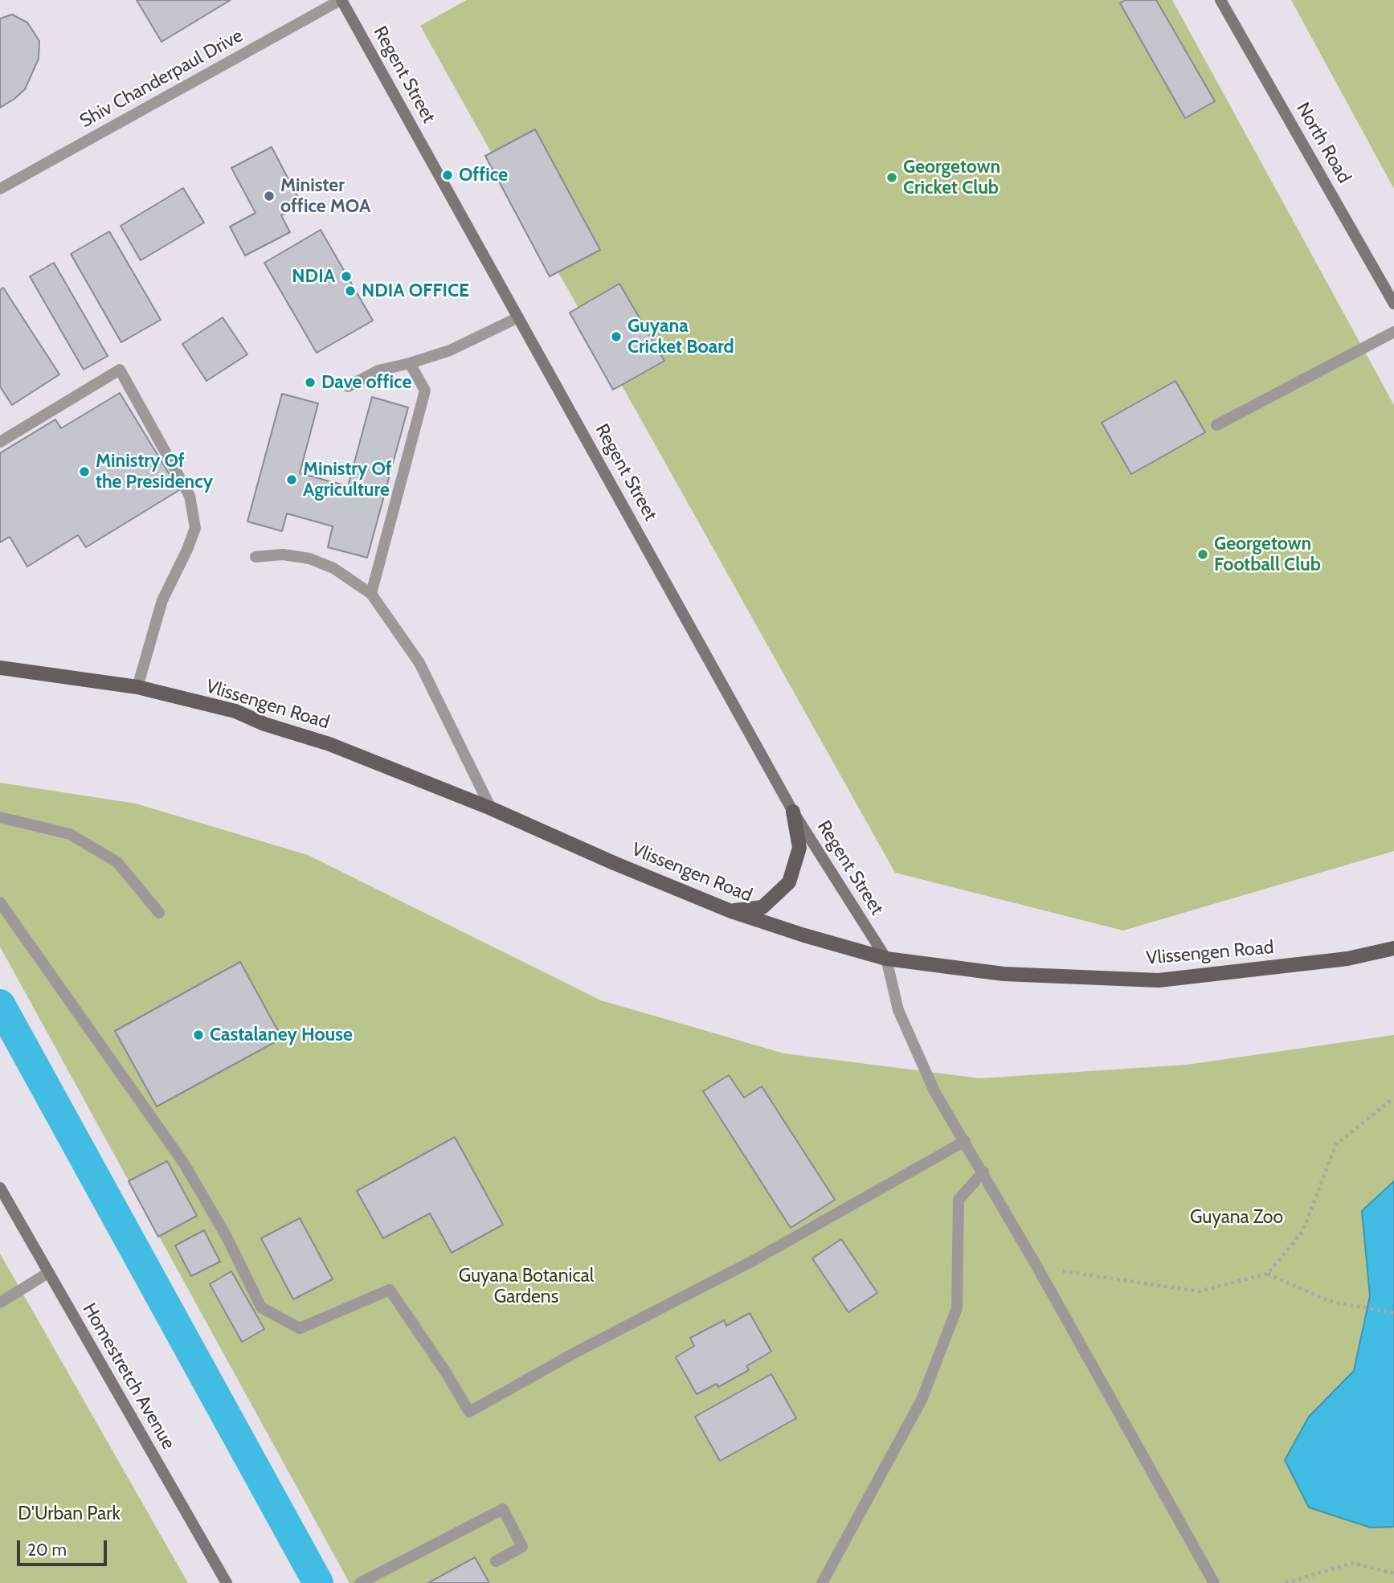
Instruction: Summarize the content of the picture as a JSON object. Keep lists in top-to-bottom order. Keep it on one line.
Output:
{"streets":{"main road":["Regent Street","North Road","Vlissengen Road","Homestretch Avenue"],"street":["Shiv Chanderpaul Drive"]},"crossings":[["Regent Street","Shiv Chanderpaul Drive"],["Regent Street","Vlissengen Road"]],"parks":["Guyana Zoo","Guyana Botanical Gardens","D'Urban Park"],"places":["Office","Georgetown Cricket Club","Minister office MOA","NDIA","NDIA OFFICE","Guyana Cricket Board","Dave office","Ministry Of the Presidency","Ministry Of Agriculture","Georgetown Football Club","Castalaney House"],"scale_bar":"20 m"}
